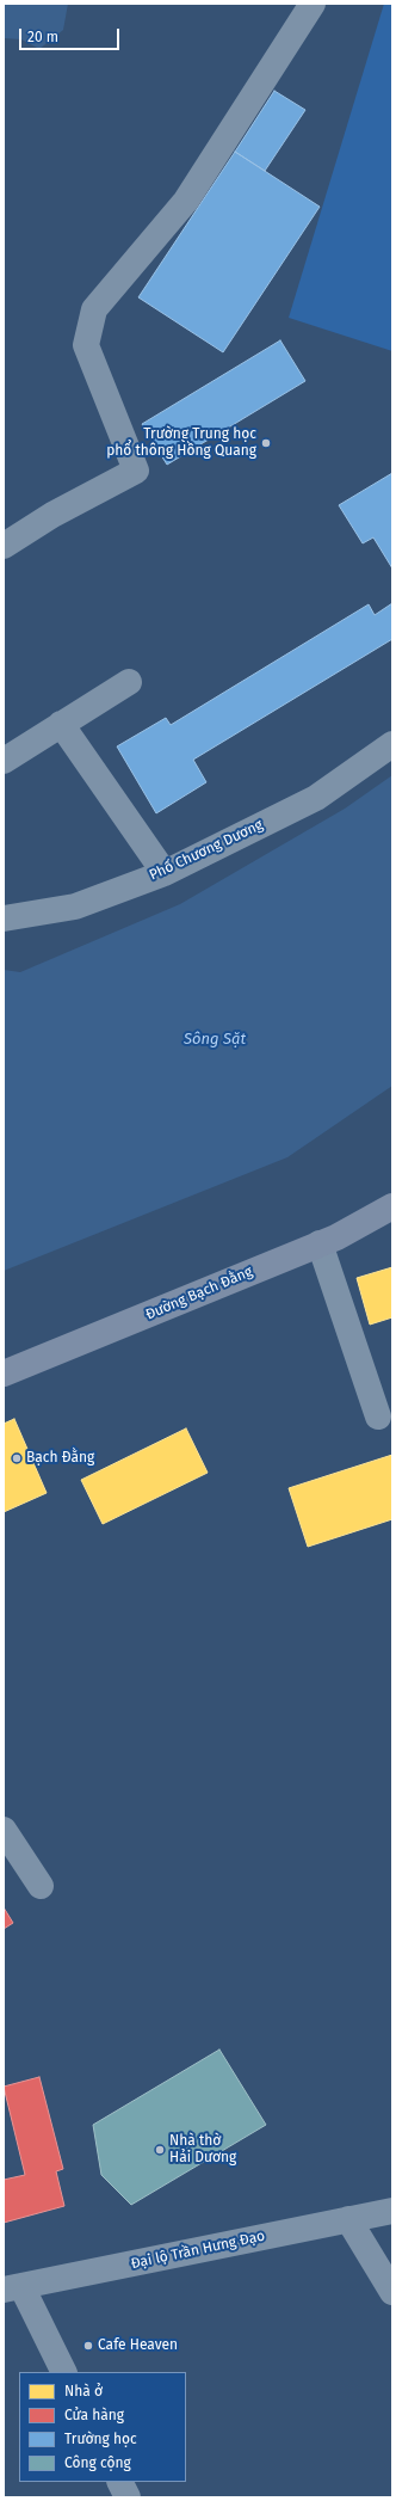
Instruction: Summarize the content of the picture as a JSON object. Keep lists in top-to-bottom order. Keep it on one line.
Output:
{"streets":{"main road":["Đường Bạch Đằng"],"street":["Phố Chương Dương","Đại lộ Trần Hưng Đạo"]},"water":["Sông Sặt"],"places":["Trường Trung học phổ thông Hồng Quang","Bạch Đằng","Nhà thờ Hải Dương","Cafe Heaven"],"legend":["Nhà ở","Cửa hàng","Trường học","Công cộng"],"scale_bar":"20 m"}
